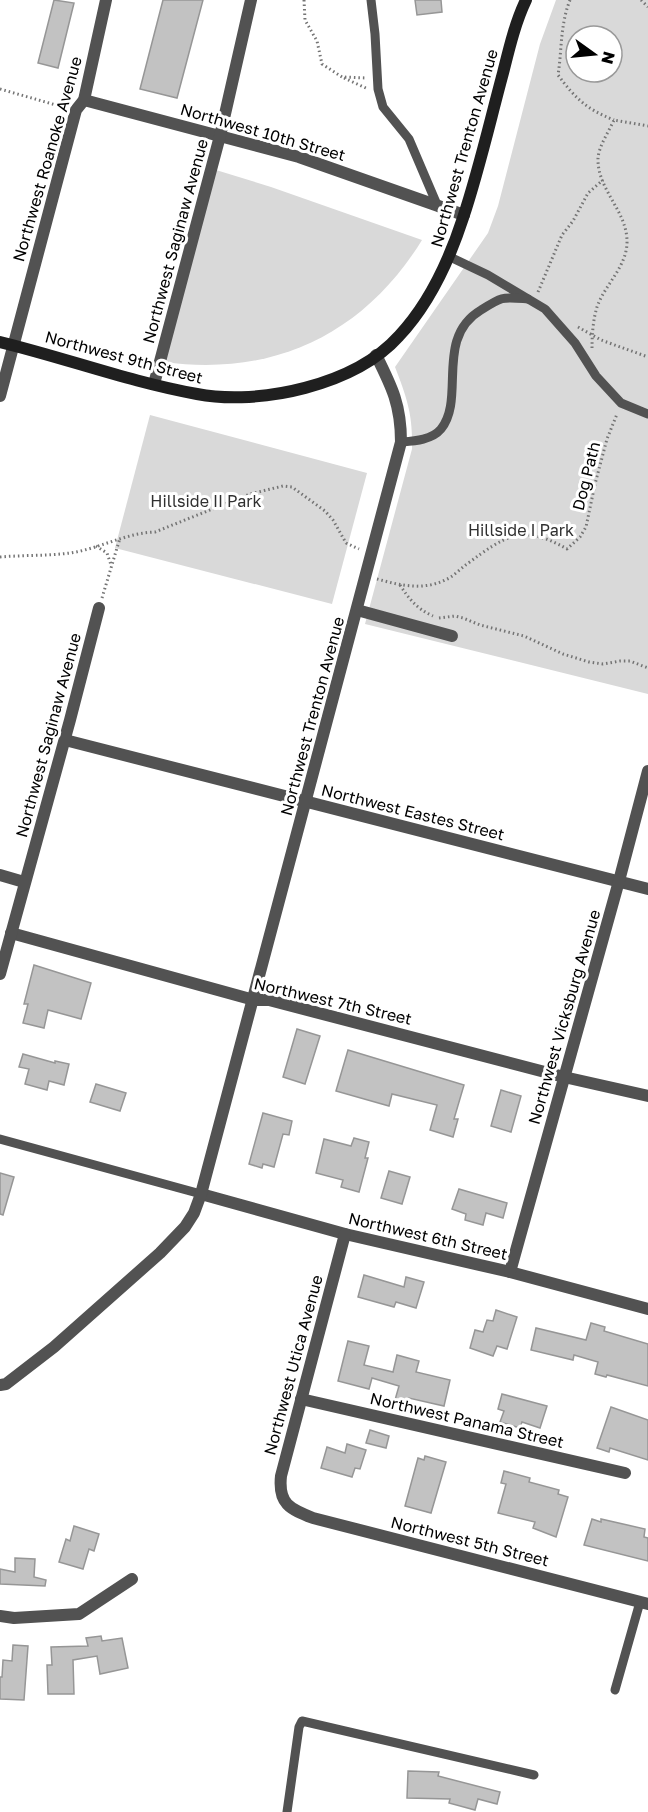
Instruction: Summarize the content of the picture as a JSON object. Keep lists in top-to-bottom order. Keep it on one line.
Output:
{"streets":{"street":["Northwest 10th Street","Northwest Trenton Avenue","Northwest Roanoke Avenue","Northwest Saginaw Avenue","Northwest 9th Street","Northwest Eastes Street","Northwest 7th Street","Northwest Vicksburg Avenue","Northwest 6th Street","Northwest Utica Avenue","Northwest Panama Street","Northwest 5th Street"],"path":["Dog Path"]},"crossings":[["Northwest 10th Street","Northwest Trenton Avenue"],["Northwest 10th Street","Northwest Roanoke Avenue"],["Northwest 10th Street","Northwest Saginaw Avenue"],["Northwest Trenton Avenue","Northwest 9th Street"],["Northwest Trenton Avenue","Northwest Eastes Street"],["Northwest Trenton Avenue","Northwest 7th Street"],["Northwest Trenton Avenue","Northwest 6th Street"],["Northwest Roanoke Avenue","Northwest 9th Street"],["Northwest Saginaw Avenue","Northwest 9th Street"],["Northwest Saginaw Avenue","Northwest Eastes Street"],["Northwest Saginaw Avenue","Northwest 7th Street"],["Northwest Eastes Street","Northwest Vicksburg Avenue"],["Northwest 7th Street","Northwest Vicksburg Avenue"],["Northwest Vicksburg Avenue","Northwest 6th Street"],["Northwest 6th Street","Northwest Utica Avenue"],["Northwest Utica Avenue","Northwest Panama Street"],["Northwest Utica Avenue","Northwest 5th Street"]],"parks":["Hillside II Park","Hillside I Park"],"north":"right"}
